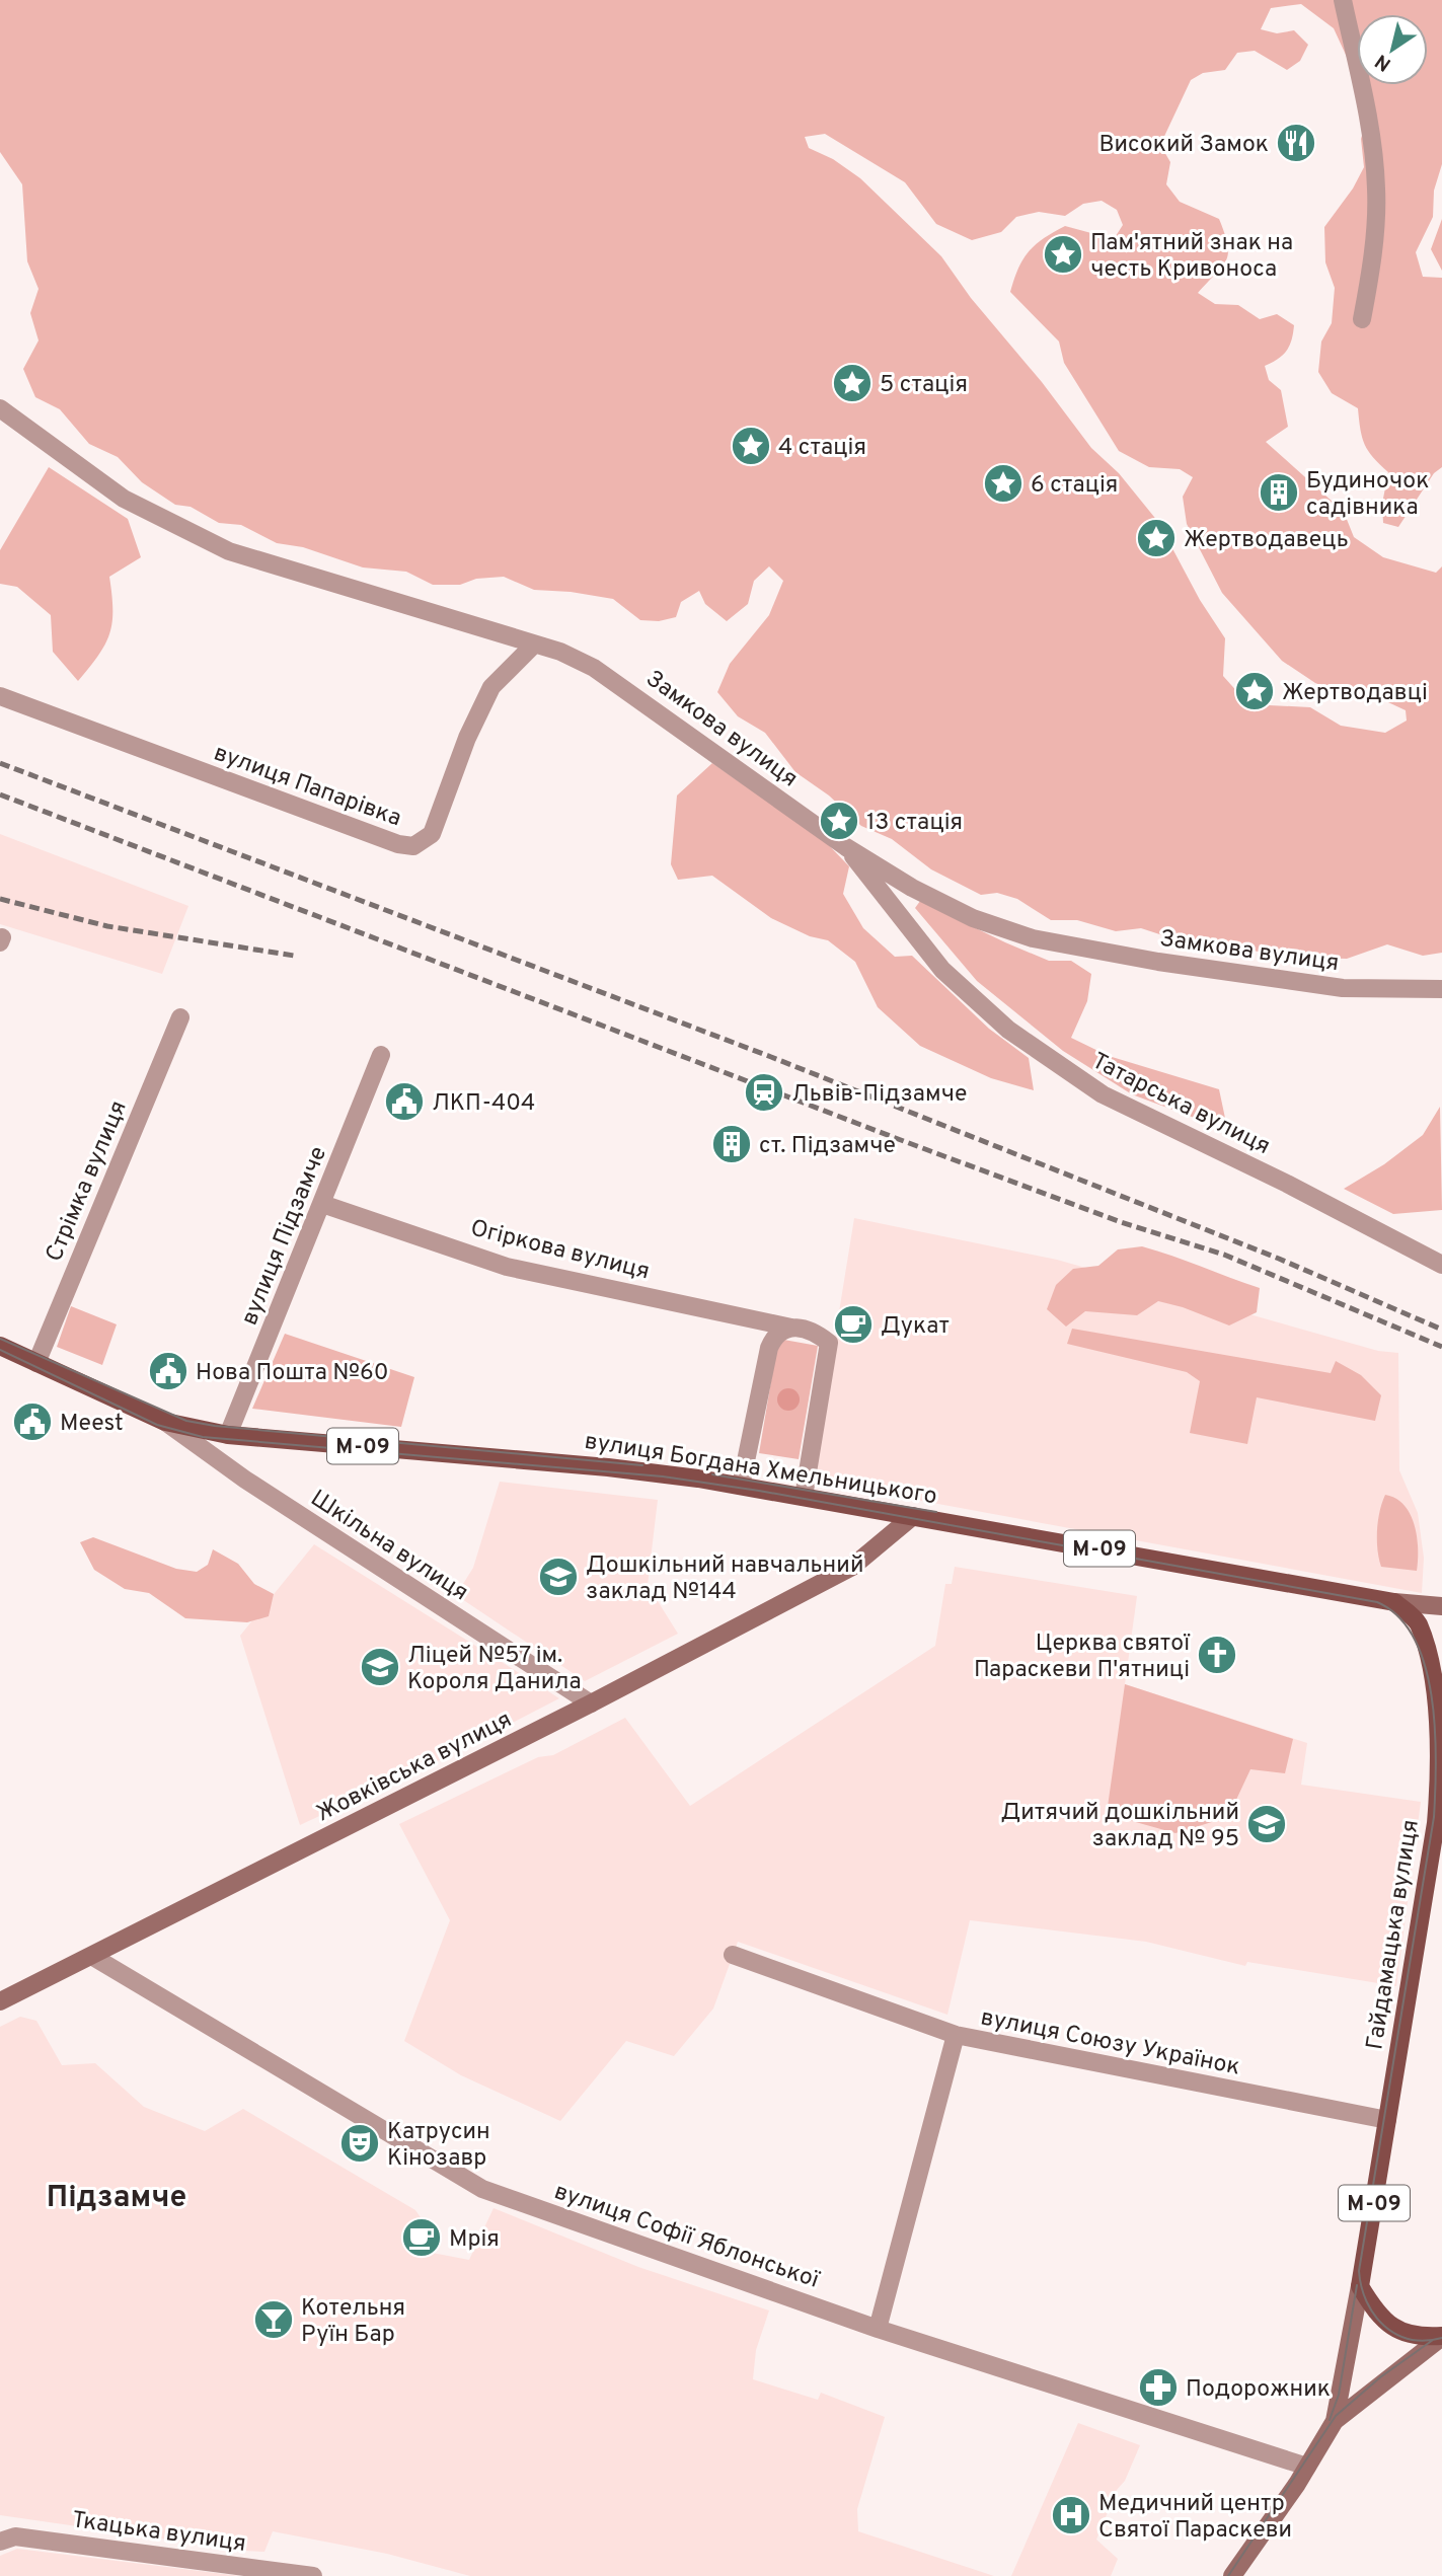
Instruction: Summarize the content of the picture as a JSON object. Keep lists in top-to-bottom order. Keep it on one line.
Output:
{"streets":{"main road":["М-09","вулиця Богдана Хмельницького","Гайдамацька вулиця"],"street":["Замкова вулиця","вулиця Папарівка","Татарська вулиця","Стрімка вулиця","вулиця Підзамче","Огіркова вулиця","Шкільна вулиця","Жовківська вулиця","вулиця Союзу Українок","вулиця Софії Яблонської","Ткацька вулиця"]},"crossings":[["Замкова вулиця","вулиця Папарівка"],["Замкова вулиця","Татарська вулиця"],["Стрімка вулиця","вулиця Богдана Хмельницького"],["вулиця Підзамче","Огіркова вулиця"],["вулиця Підзамче","вулиця Богдана Хмельницького"],["Огіркова вулиця","вулиця Богдана Хмельницького"],["вулиця Богдана Хмельницького","Шкільна вулиця"],["вулиця Богдана Хмельницького","Жовківська вулиця"],["вулиця Богдана Хмельницького","Гайдамацька вулиця"],["Шкільна вулиця","Жовківська вулиця"],["Жовківська вулиця","вулиця Софії Яблонської"],["Гайдамацька вулиця","вулиця Союзу Українок"],["вулиця Союзу Українок","вулиця Софії Яблонської"]],"districts":["Підзамче"],"places":{"restaurant":["Високий Замок"],"place":["Пам'ятний знак на честь Кривоноса","5 стація","4 стація","6 стація","Жертводавець","Жертводавцi","13 стація"],"building":["Будиночок садівника","ст. Підзамче"],"station":["Львів-Підзамче"],"public building":["ЛКП-404","Нова Пошта №60","Meest"],"cafe":["Дукат","Мрія"],"school or university":["Дошкільний навчальний заклад №144","Ліцей №57 ім. Короля Данила","Дитячий дошкільний заклад № 95"],"church":["Церква святої Параскеви П'ятниці"],"theatre":["Катрусин Кінозавр"],"bar":["Котельня Руїн Бар"],"pharmacy":["Подорожник"],"hospital":["Медичний центр Святої Параскеви"]},"north":"bottom left"}
